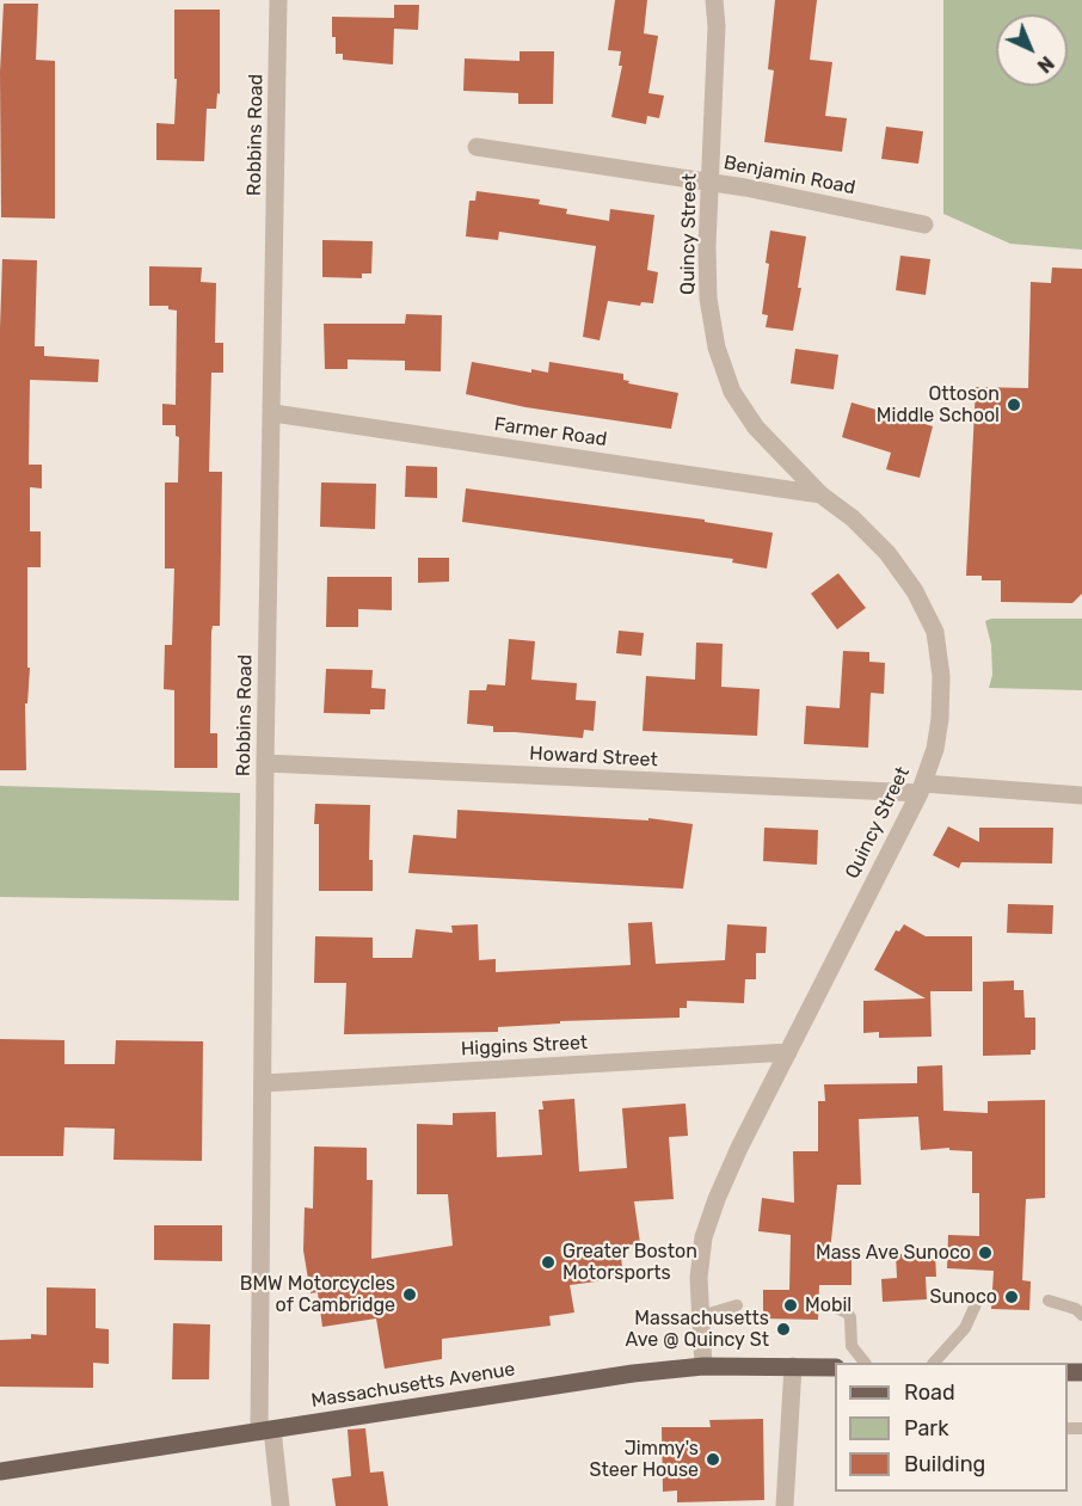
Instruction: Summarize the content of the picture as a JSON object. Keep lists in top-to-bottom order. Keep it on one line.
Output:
{"streets":{"main road":["Massachusetts Avenue"],"street":["Robbins Road","Benjamin Road","Quincy Street","Farmer Road","Howard Street","Higgins Street"]},"crossings":[["Robbins Road","Farmer Road"],["Robbins Road","Howard Street"],["Robbins Road","Higgins Street"],["Robbins Road","Massachusetts Avenue"],["Benjamin Road","Quincy Street"],["Quincy Street","Farmer Road"],["Quincy Street","Howard Street"],["Quincy Street","Higgins Street"],["Quincy Street","Massachusetts Avenue"]],"places":["Ottoson Middle School","Mass Ave Sunoco","Greater Boston Motorsports","BMW Motorcycles of Cambridge","Sunoco","Mobil","Massachusetts Ave @ Quincy St","Jimmy's Steer House"],"legend":["Road","Park","Building"],"north":"bottom right"}
